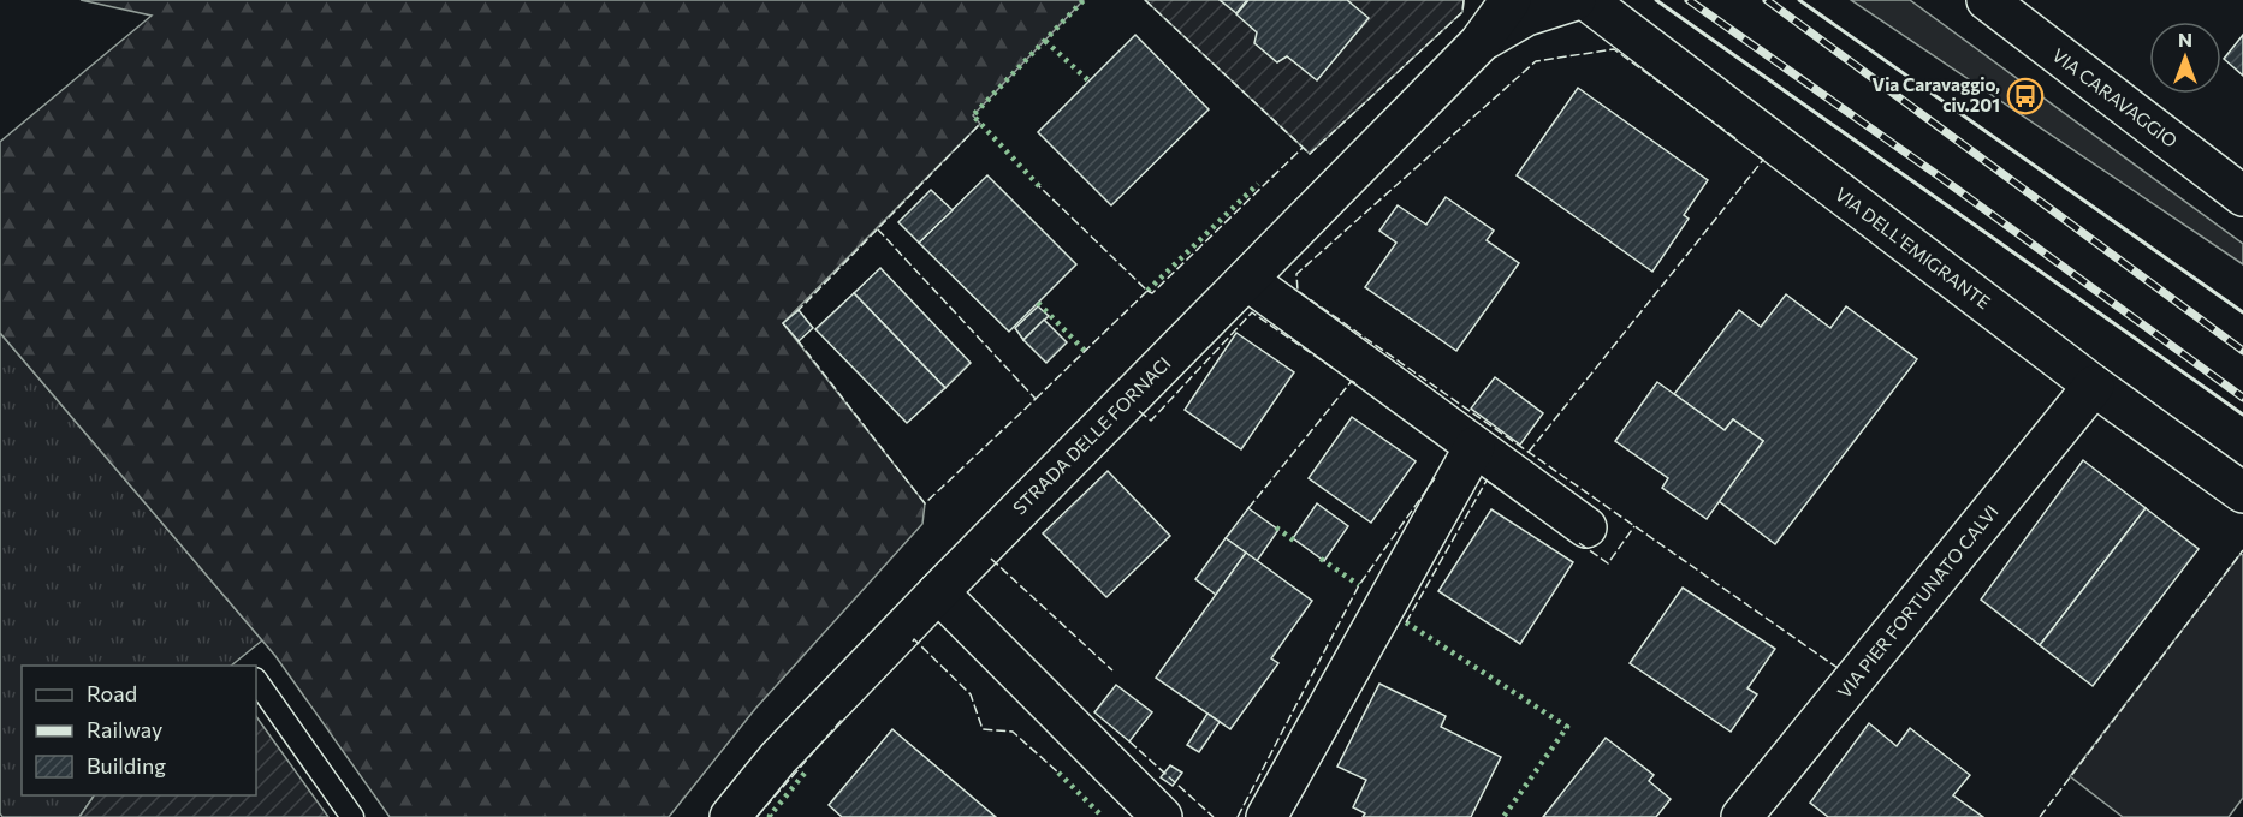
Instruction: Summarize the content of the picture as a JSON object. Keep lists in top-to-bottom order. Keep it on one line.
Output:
{"streets":{"street":["VIA CARAVAGGIO","VIA DELL'EMIGRANTE","STRADA DELLE FORNACI","VIA PIER FORTUNATO CALVI"]},"crossings":[["VIA DELL'EMIGRANTE","VIA PIER FORTUNATO CALVI"]],"places":{"bus stop":["Via Caravaggio, civ.201"]},"legend":["Road","Railway","Building"],"north":"top"}
